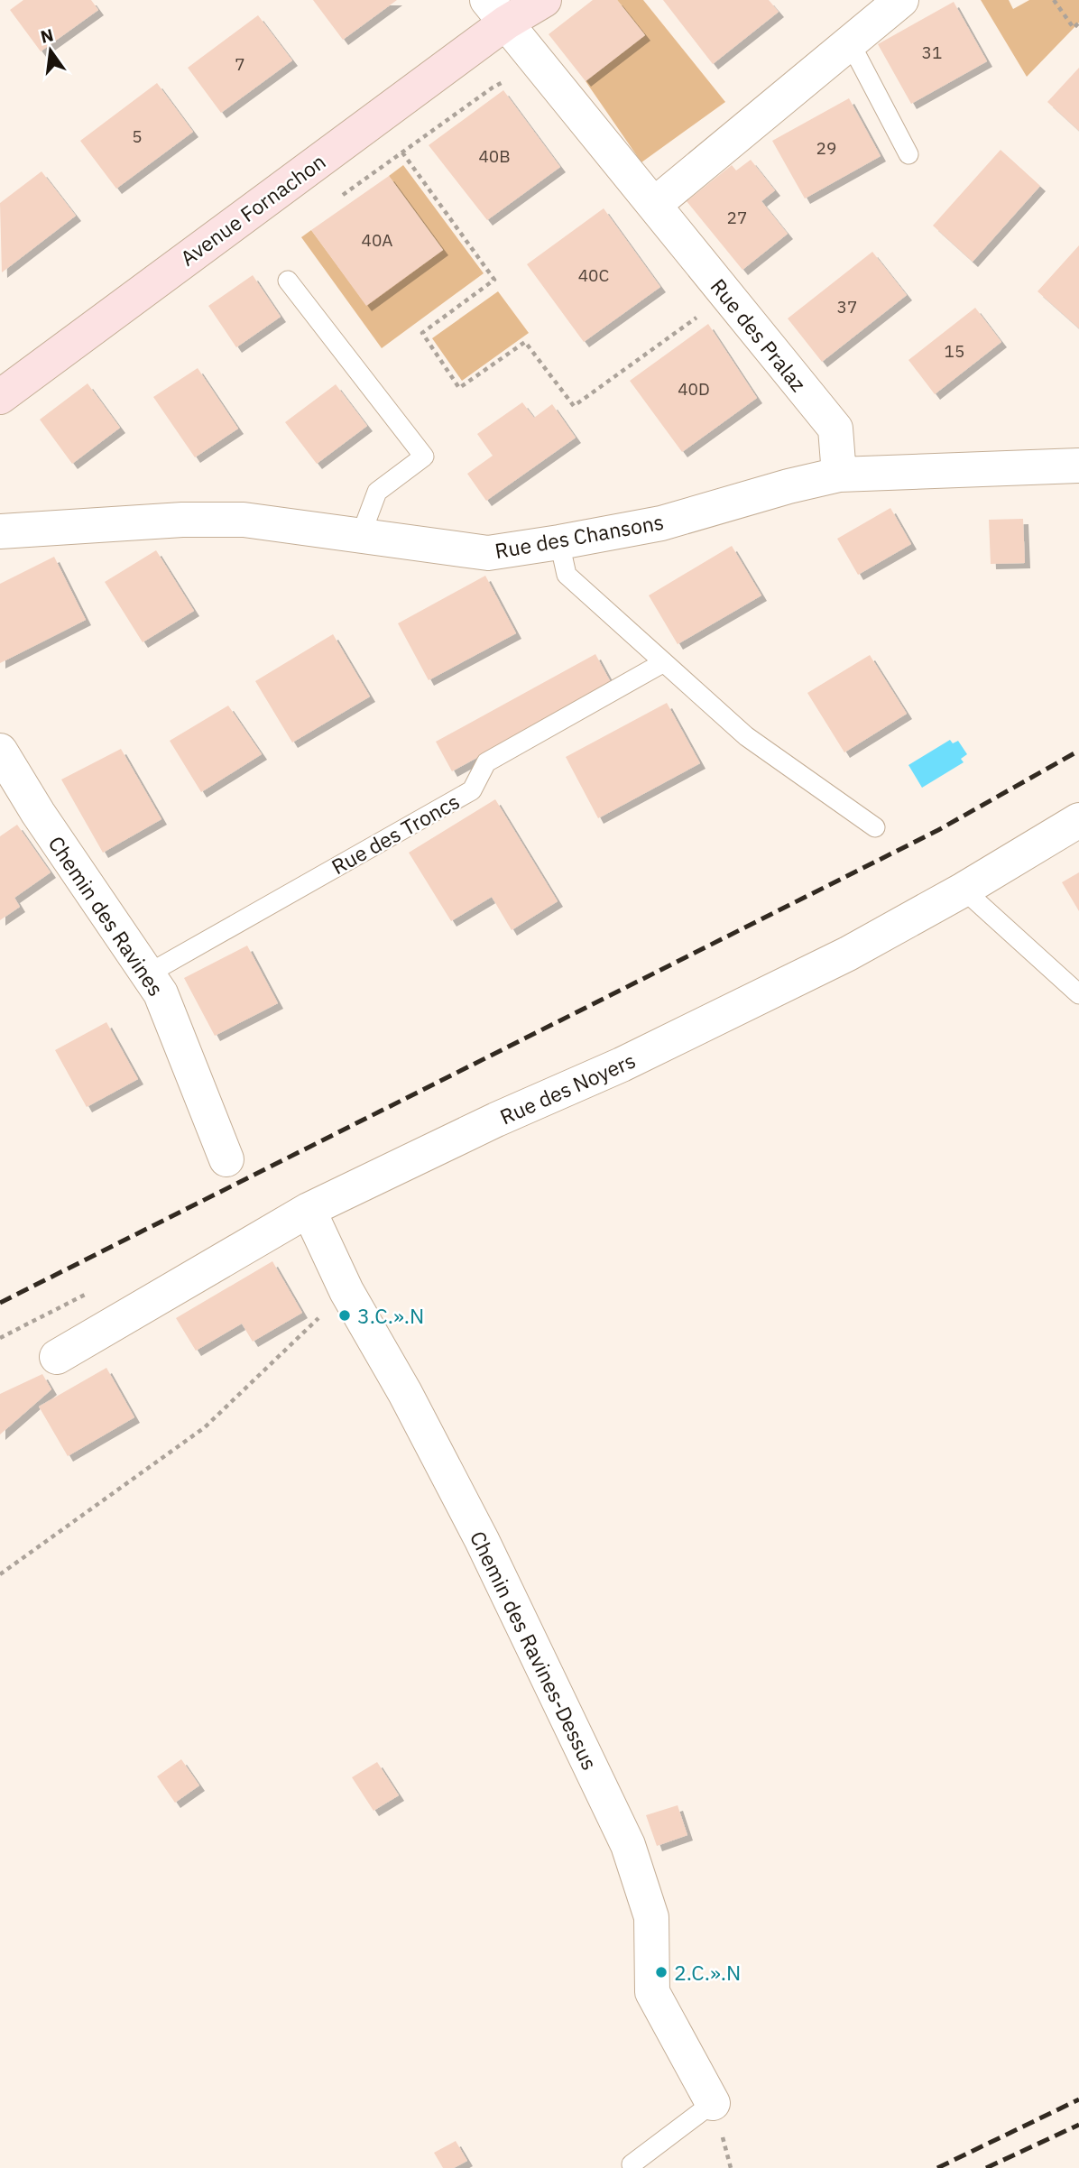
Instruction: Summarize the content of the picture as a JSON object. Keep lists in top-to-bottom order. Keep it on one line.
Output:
{"streets":{"street":["Avenue Fornachon","Rue des Pralaz","Rue des Chansons","Chemin des Ravines","Rue des Noyers","Chemin des Ravines-Dessus"],"lane":["Rue des Troncs"]},"crossings":[["Avenue Fornachon","Rue des Pralaz"],["Rue des Pralaz","Rue des Chansons"],["Rue des Troncs","Chemin des Ravines"],["Rue des Noyers","Chemin des Ravines-Dessus"]],"places":["3.C.».N","2.C.».N"],"house_numbers":["31","7","5","29","40B","27","40A","40C","37","15","40D"],"north":"top"}
